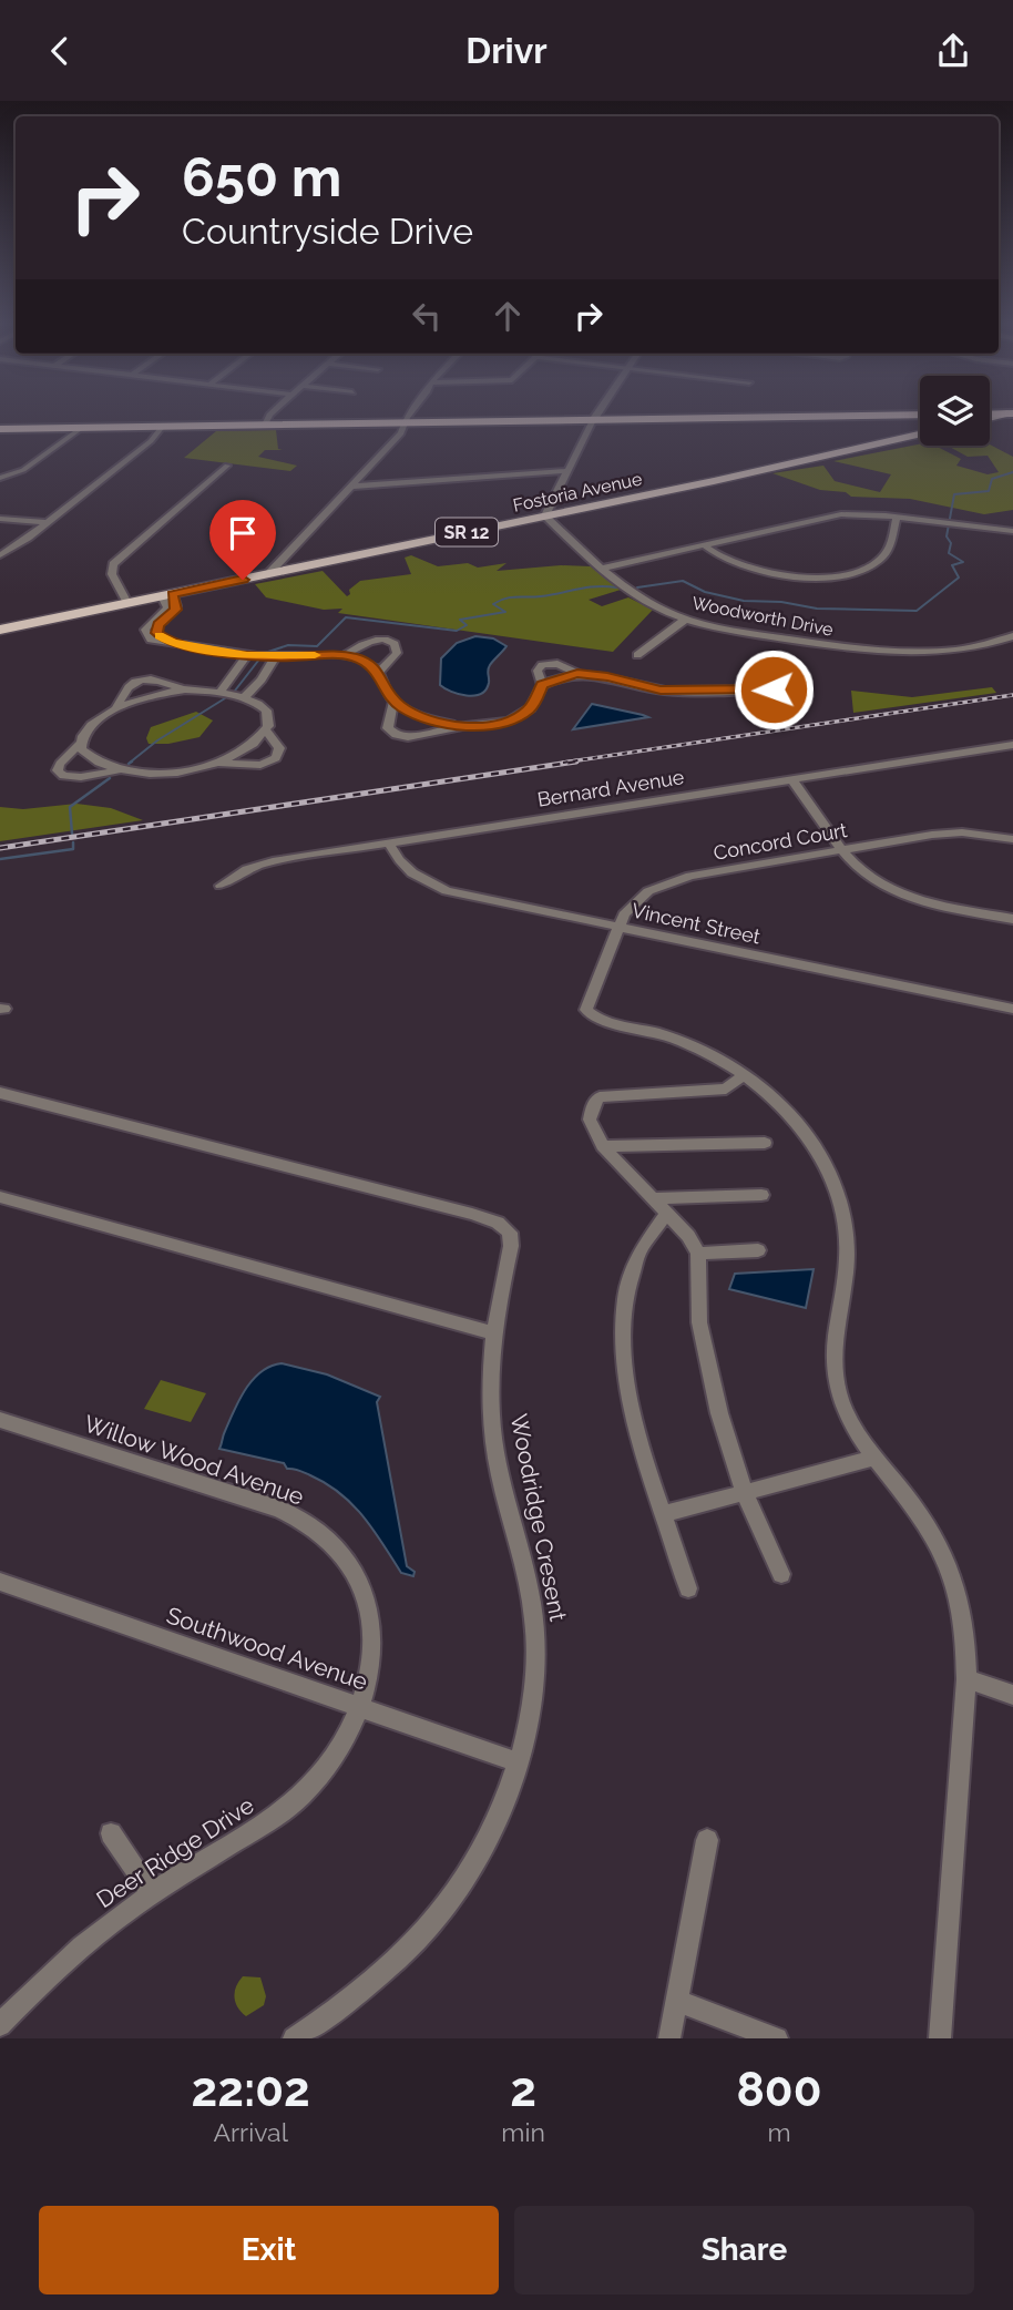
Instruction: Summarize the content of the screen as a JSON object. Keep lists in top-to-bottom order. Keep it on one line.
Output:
{"streets":{"main road":["Fostoria Avenue","SR 12"],"street":["Woodworth Drive","Bernard Avenue","Concord Court","Vincent Street","Willow Wood Avenue","Woodridge Cresent","Southwood Avenue","Deer Ridge Drive"]},"crossings":[["Fostoria Avenue","Woodworth Drive"],["Bernard Avenue","Vincent Street"],["Concord Court","Vincent Street"],["Willow Wood Avenue","Southwood Avenue"],["Willow Wood Avenue","Deer Ridge Drive"],["Woodridge Cresent","Southwood Avenue"],["Southwood Avenue","Deer Ridge Drive"]],"page":{"header":"Drivr","turn":["650 m","Countryside Drive"],"eta":["22:02","Arrival","2","min","800","m"],"buttons":["Exit","Share"]}}
